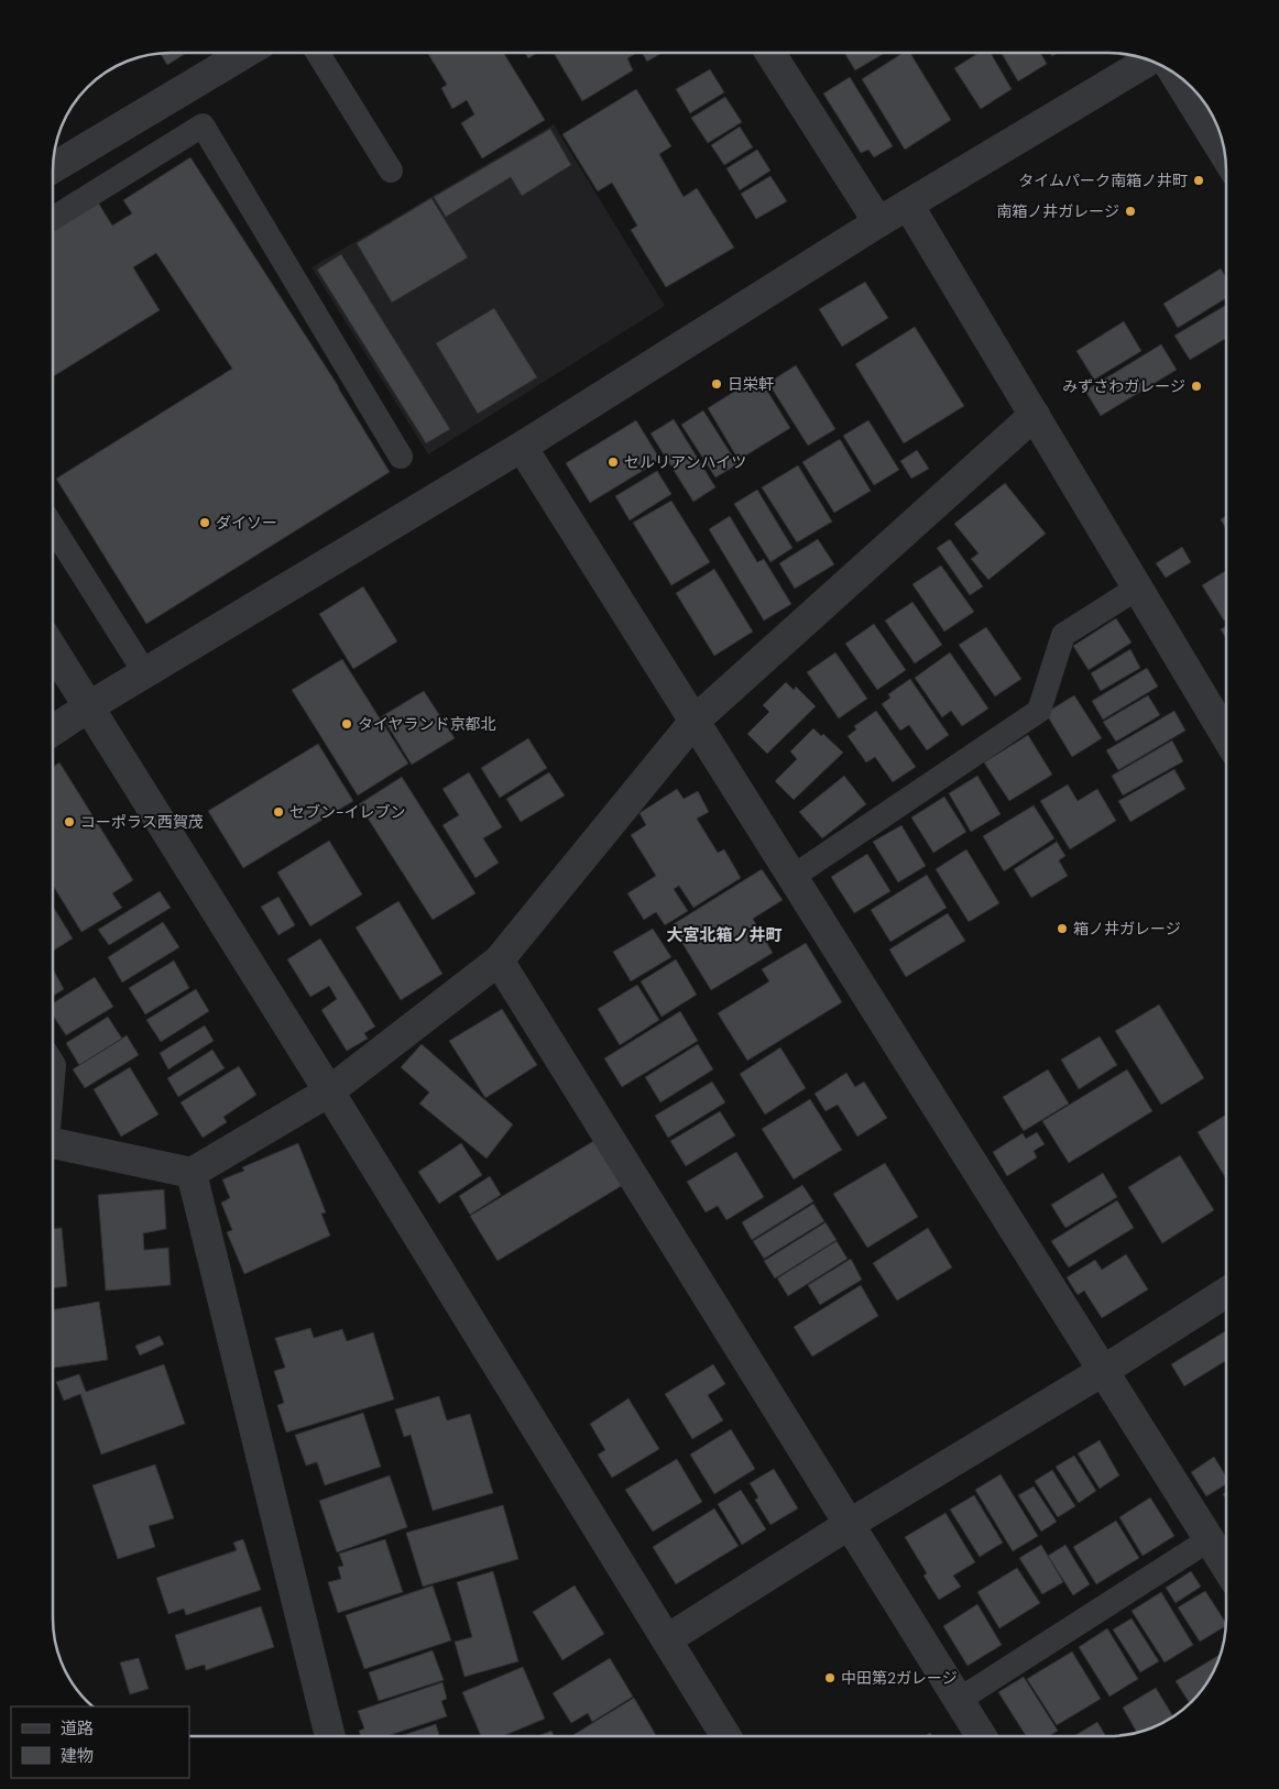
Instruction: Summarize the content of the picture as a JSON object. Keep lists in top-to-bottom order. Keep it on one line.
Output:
{"districts":["大宮北箱ノ井町"],"places":["タイムパーク南箱ノ井町","南箱ノ井ガレージ","日栄軒","みずさわガレージ","セルリアンハイツ","ダイソー","タイヤランド京都北","セブン-イレブン","コーポラス西賀茂","箱ノ井ガレージ","中田第2ガレージ"],"legend":["道路","建物"]}
